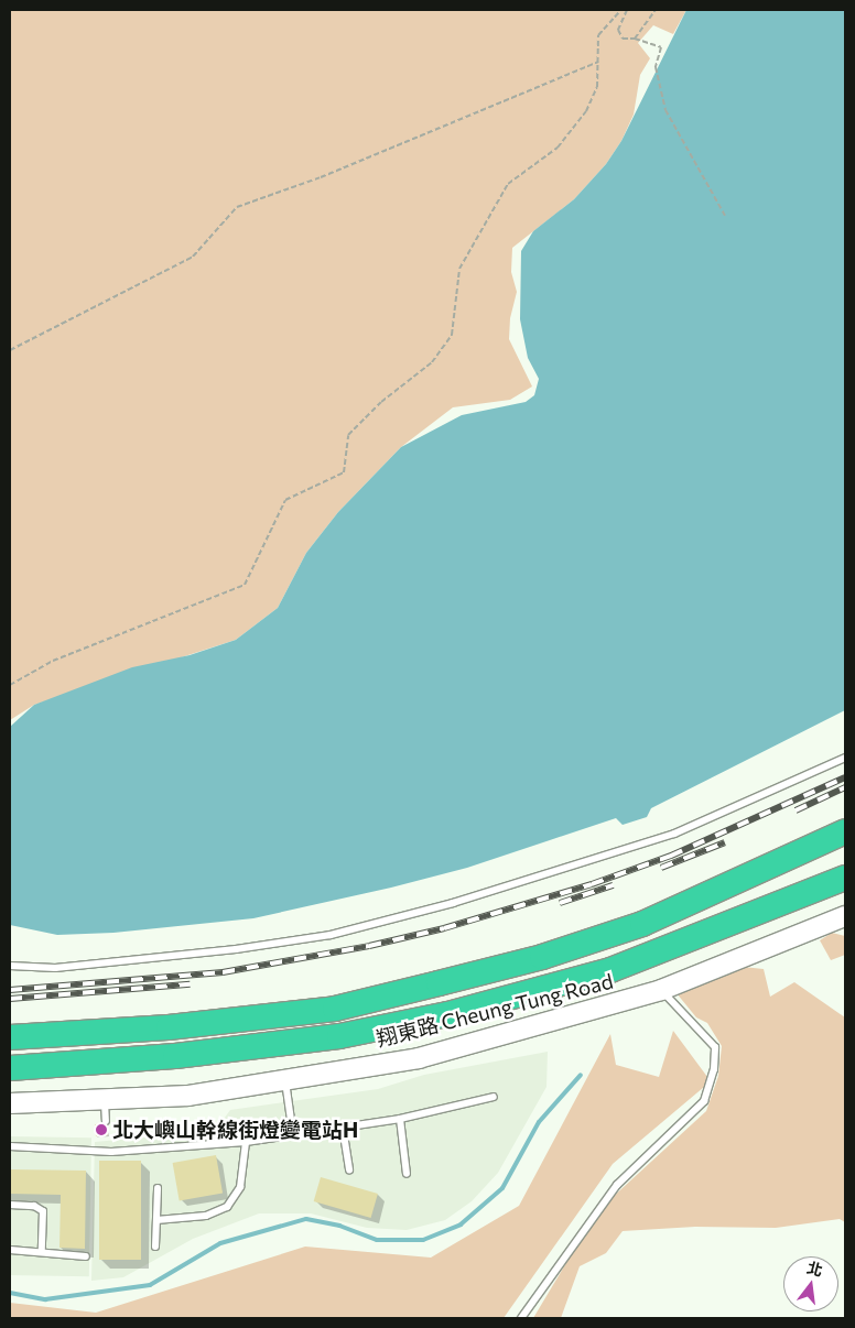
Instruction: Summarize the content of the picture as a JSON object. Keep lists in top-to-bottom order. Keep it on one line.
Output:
{"streets":{"main road":["翔東路 Cheung Tung Road"]},"places":["北大嶼山幹線街燈變電站H"],"north":"top"}
